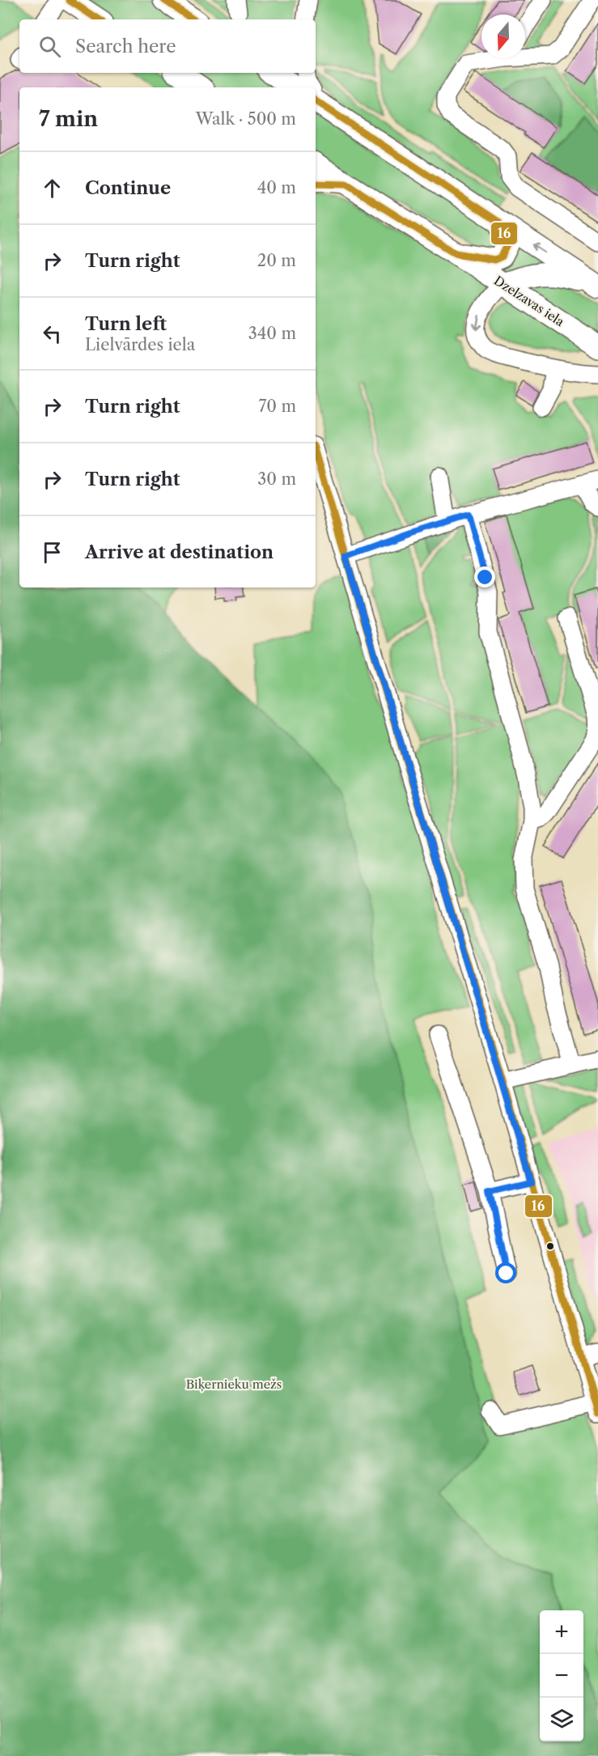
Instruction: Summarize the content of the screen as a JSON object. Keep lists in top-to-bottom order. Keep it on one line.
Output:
{"streets":{"main road":["Dzelzavas iela"]},"parks":["Biķernieku mežs"],"lines":["transit line 16"],"north":"bottom","page":{"search":"Search here","heading":["7 min","Walk · 500 m"],"list":[["Continue","40 m"],["Turn right","20 m"],["Turn left","Lielvārdes iela","340 m"],["Turn right","70 m"],["Turn right","30 m"],"Arrive at destination"],"map_buttons":["+","−"]}}
